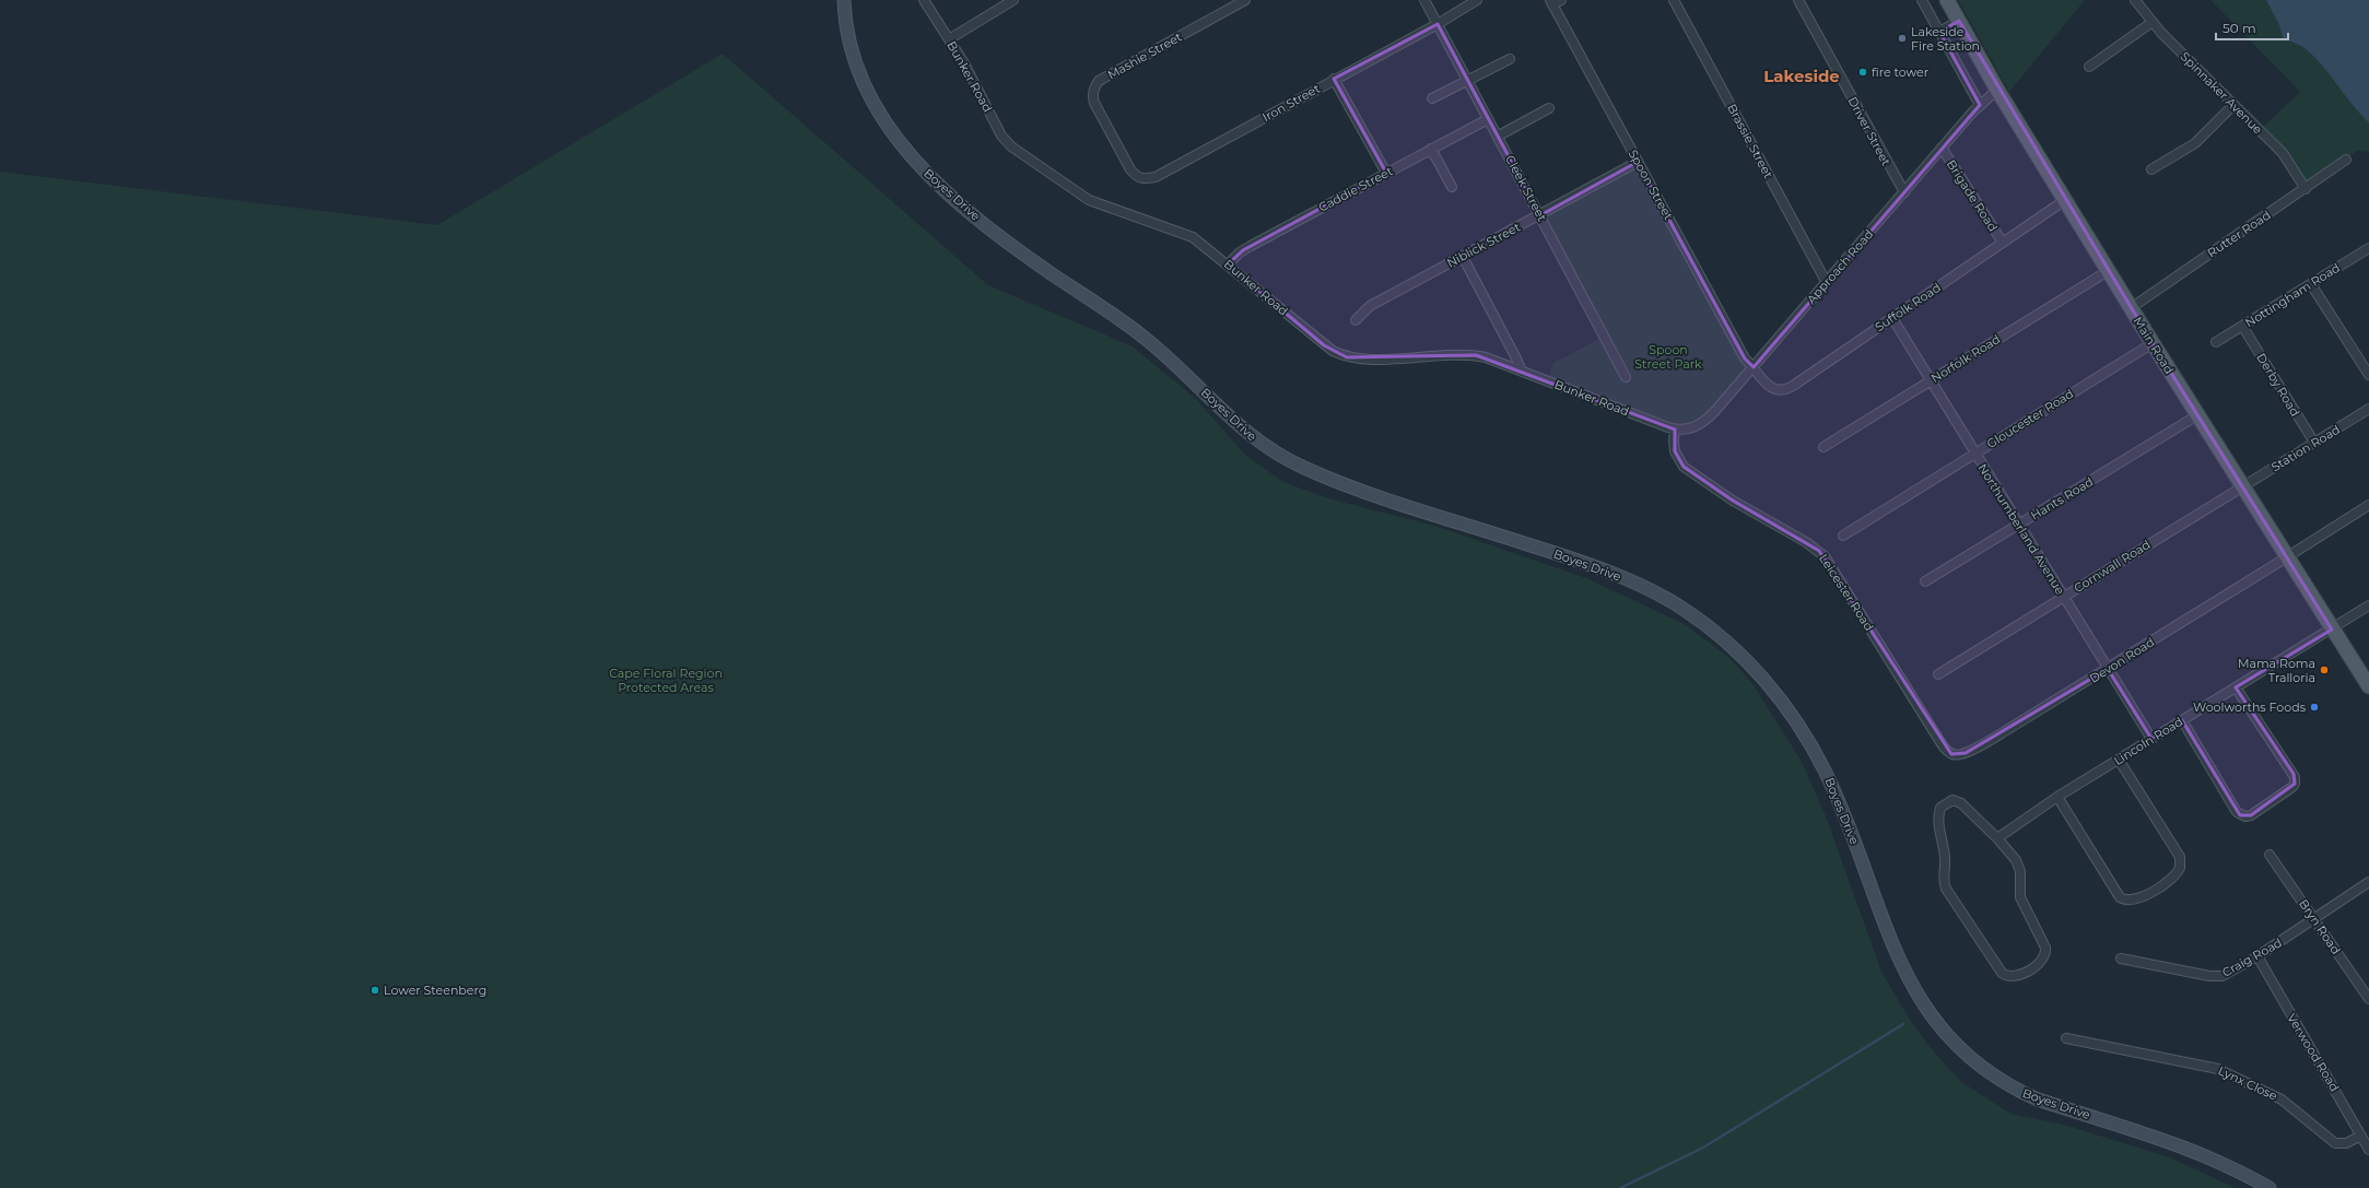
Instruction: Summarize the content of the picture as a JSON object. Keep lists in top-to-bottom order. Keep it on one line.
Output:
{"streets":{"main road":["Boyes Drive","Main Road"],"street":["Mashie Street","Bunker Road","Spinnaker Avenue","Iron Street","Driver Street","Brassie Street","Spoon Street","Cleek Street","Caddie Street","Brigade Road","Rutter Road","Niblick Street","Approach Road","Nottingham Road","Suffolk Road","Norfolk Road","Derby Road","Gloucester Road","Station Road","Hants Road","Northumberland Avenue","Cornwall Road","Leicester Road","Devon Road","Lincoln Road","Bryn Road","Craig Road","Verwood Road","Lynx Close"]},"crossings":[["Mashie Street","Iron Street"],["Bunker Road","Caddie Street"],["Bunker Road","Approach Road"],["Bunker Road","Leicester Road"],["Spinnaker Avenue","Rutter Road"],["Iron Street","Cleek Street"],["Driver Street","Approach Road"],["Brassie Street","Approach Road"],["Spoon Street","Niblick Street"],["Spoon Street","Approach Road"],["Spoon Street","Suffolk Road"],["Cleek Street","Caddie Street"],["Cleek Street","Niblick Street"],["Brigade Road","Approach Road"],["Brigade Road","Suffolk Road"],["Rutter Road","Main Road"],["Approach Road","Suffolk Road"],["Approach Road","Main Road"],["Approach Road","Leicester Road"],["Nottingham Road","Derby Road"],["Suffolk Road","Main Road"],["Suffolk Road","Northumberland Avenue"],["Main Road","Norfolk Road"],["Main Road","Gloucester Road"],["Main Road","Station Road"],["Main Road","Hants Road"],["Main Road","Cornwall Road"],["Main Road","Devon Road"],["Main Road","Lincoln Road"],["Norfolk Road","Northumberland Avenue"],["Derby Road","Station Road"],["Gloucester Road","Northumberland Avenue"],["Station Road","Cornwall Road"],["Hants Road","Northumberland Avenue"],["Northumberland Avenue","Cornwall Road"],["Northumberland Avenue","Devon Road"],["Northumberland Avenue","Lincoln Road"],["Leicester Road","Devon Road"],["Bryn Road","Craig Road"],["Craig Road","Verwood Road"],["Verwood Road","Lynx Close"]],"districts":["Lakeside"],"parks":["Spoon Street Park","Cape Floral Region Protected Areas"],"places":["Lakeside Fire Station","fire tower","Mama Roma Tralloria","Woolworths Foods","Lower Steenberg"],"scale_bar":"50 m"}
